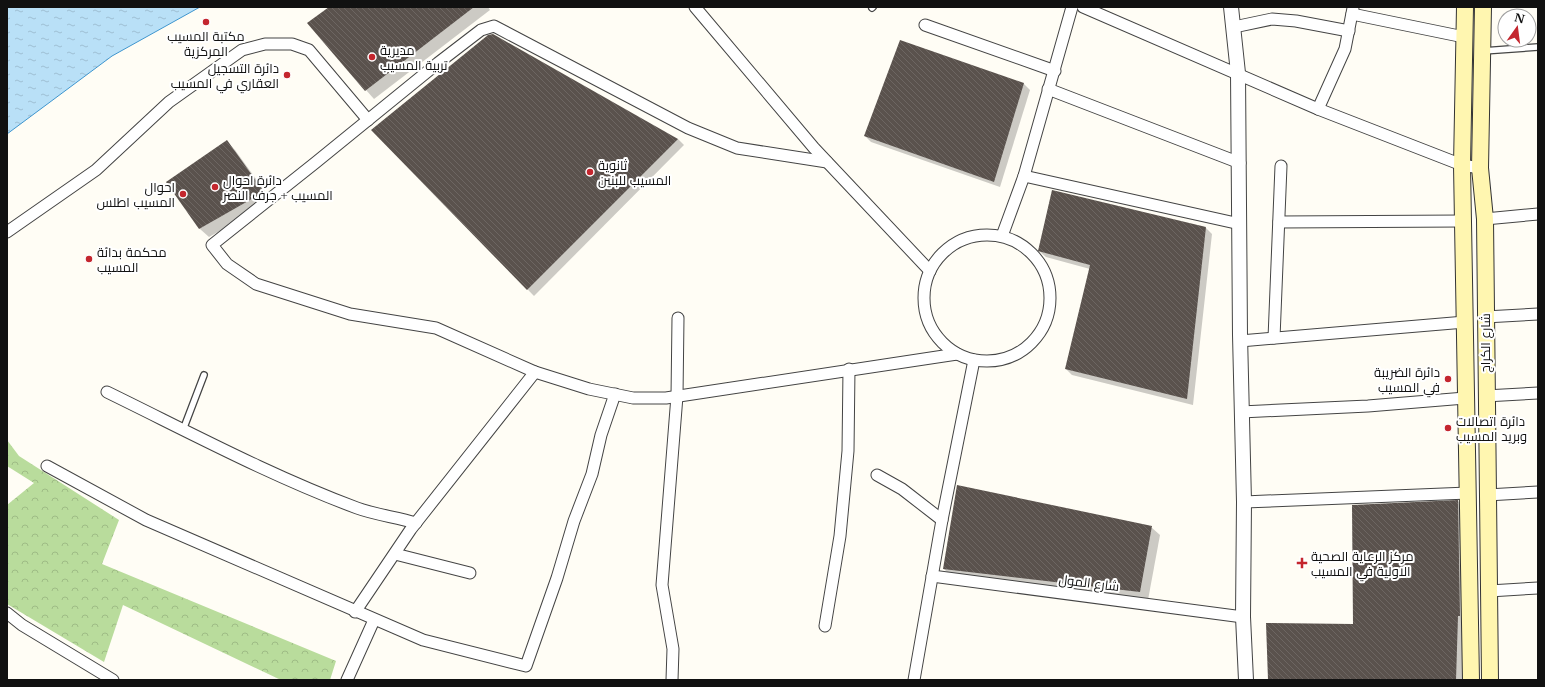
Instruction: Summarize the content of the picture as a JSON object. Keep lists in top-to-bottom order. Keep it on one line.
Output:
{"streets":{"main road":["شارع الكراج"],"street":["شارع المول"]},"places":{"other":["مكتبة المسيب المركزية","مديرية تربية المسيب","دائرة التسجيل العقاري في المسيب","ثانوية المسيب للبنين","دائرة احوال المسيب + جرف النصر","احوال المسيب اطلس","محكمة بدائة المسيب","دائرة الضريبة في المسيب","دائرة اتصالات وبريد المسيب"],"health":["مركز الرعاية الصحية الاولية في المسيب"]},"north":"top"}
